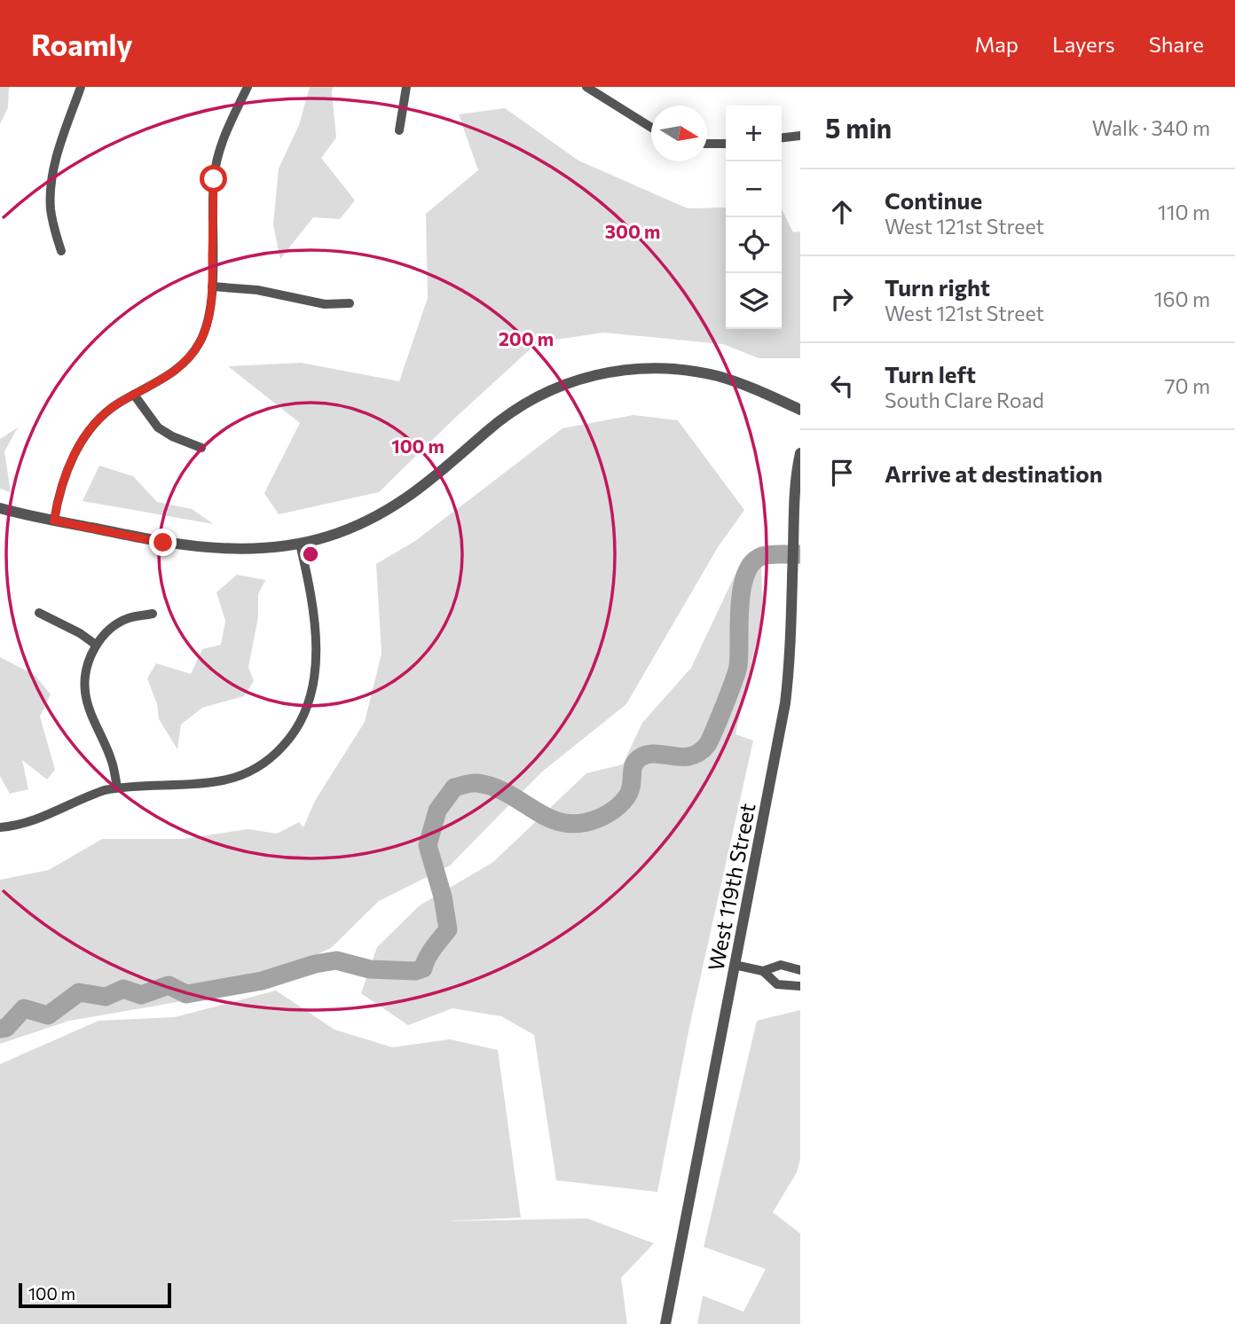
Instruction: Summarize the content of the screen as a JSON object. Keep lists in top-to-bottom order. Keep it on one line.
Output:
{"streets":{"street":["West 119th Street"]},"scale_bar":"100 m","north":"right","page":{"header":"Roamly","nav":["Map","Layers","Share"],"heading":["5 min","Walk · 340 m"],"map_buttons":["+","−"],"list":[["Continue","West 121st Street","110 m"],["Turn right","West 121st Street","160 m"],["Turn left","South Clare Road","70 m"],"Arrive at destination"],"scale":"100 m"},"rings":["300 m","200 m","100 m"]}
